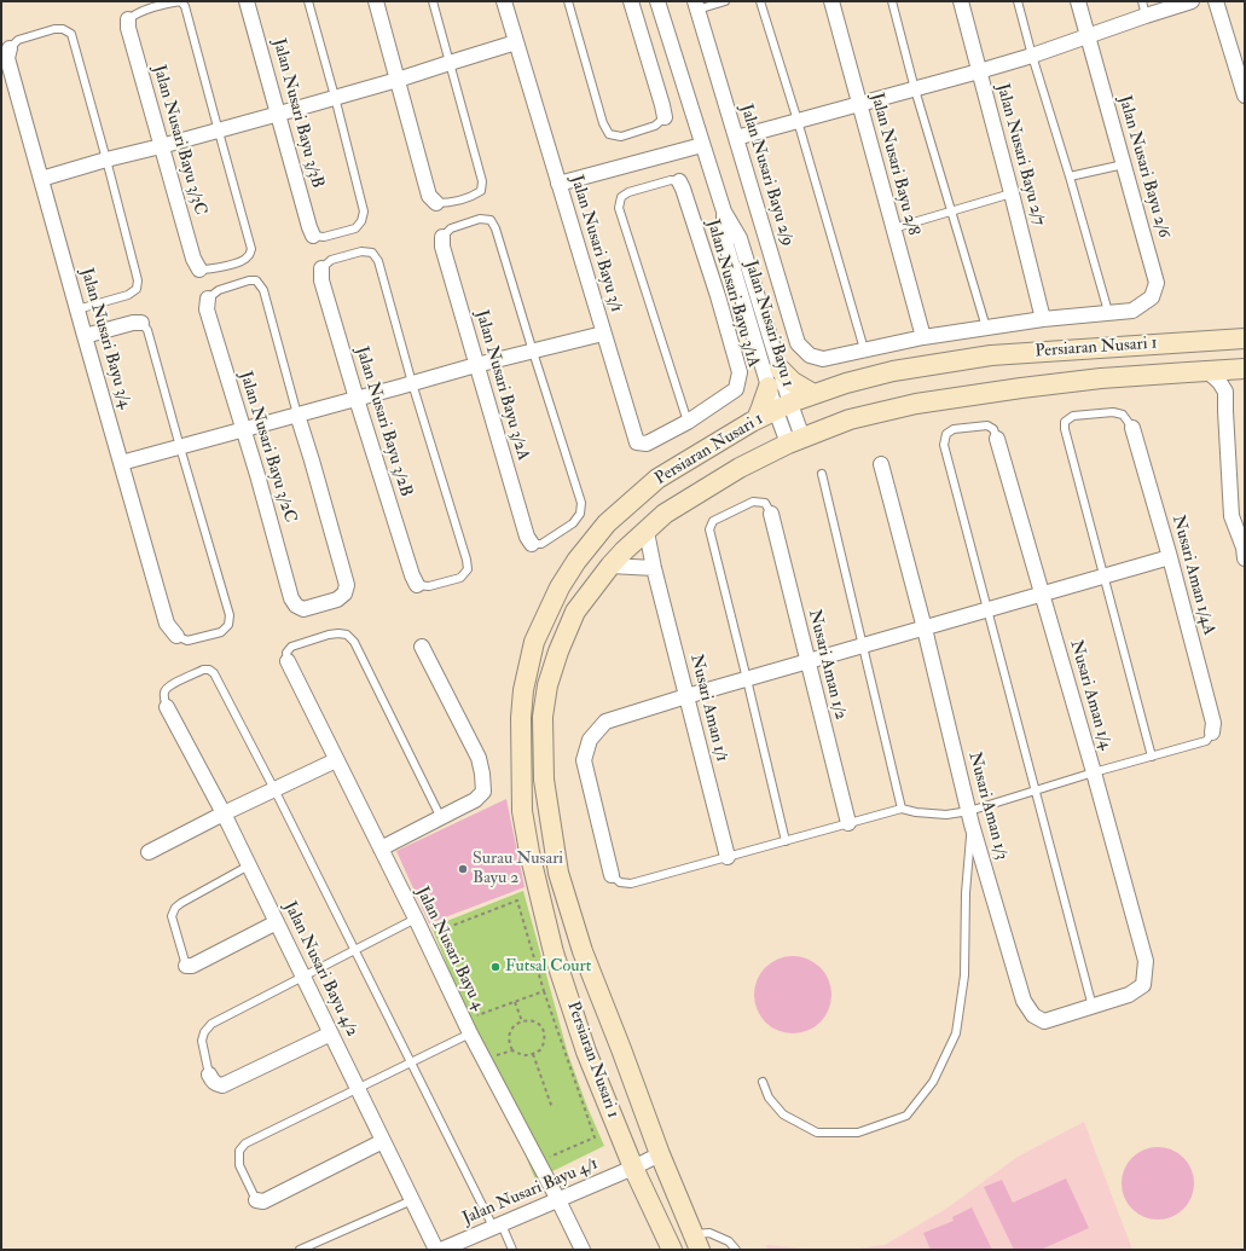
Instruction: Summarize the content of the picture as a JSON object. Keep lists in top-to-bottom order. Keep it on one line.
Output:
{"streets":{"main road":["Persiaran Nusari 1"],"street":["Jalan Nusari Bayu 3/3B","Jalan Nusari Bayu 3/3C","Jalan Nusari Bayu 2/7","Jalan Nusari Bayu 2/8","Jalan Nusari Bayu 2/6","Jalan Nusari Bayu 2/9","Jalan Nusari Bayu 3/1","Jalan Nusari Bayu 3/1A","Jalan Nusari Bayu 1","Jalan Nusari Bayu 3/4","Jalan Nusari Bayu 3/2A","Jalan Nusari Bayu 3/2B","Jalan Nusari Bayu 3/2C","Nusari Aman 1/4A","Nusari Aman 1/2","Nusari Aman 1/4","Nusari Aman 1/1","Nusari Aman 1/3","Jalan Nusari Bayu 4","Jalan Nusari Bayu 4/2","Jalan Nusari Bayu 4/1"]},"crossings":[["Jalan Nusari Bayu 2/7","Jalan Nusari Bayu 2/6"],["Jalan Nusari Bayu 2/8","Jalan Nusari Bayu 2/6"],["Jalan Nusari Bayu 2/6","Jalan Nusari Bayu 2/9"],["Jalan Nusari Bayu 3/1","Jalan Nusari Bayu 3/1A"],["Jalan Nusari Bayu 1","Persiaran Nusari 1"],["Persiaran Nusari 1","Nusari Aman 1/1"],["Persiaran Nusari 1","Jalan Nusari Bayu 4/1"],["Nusari Aman 1/4","Nusari Aman 1/3"],["Jalan Nusari Bayu 4","Jalan Nusari Bayu 4/1"]],"places":["Surau Nusari Bayu 2","Futsal Court"]}
